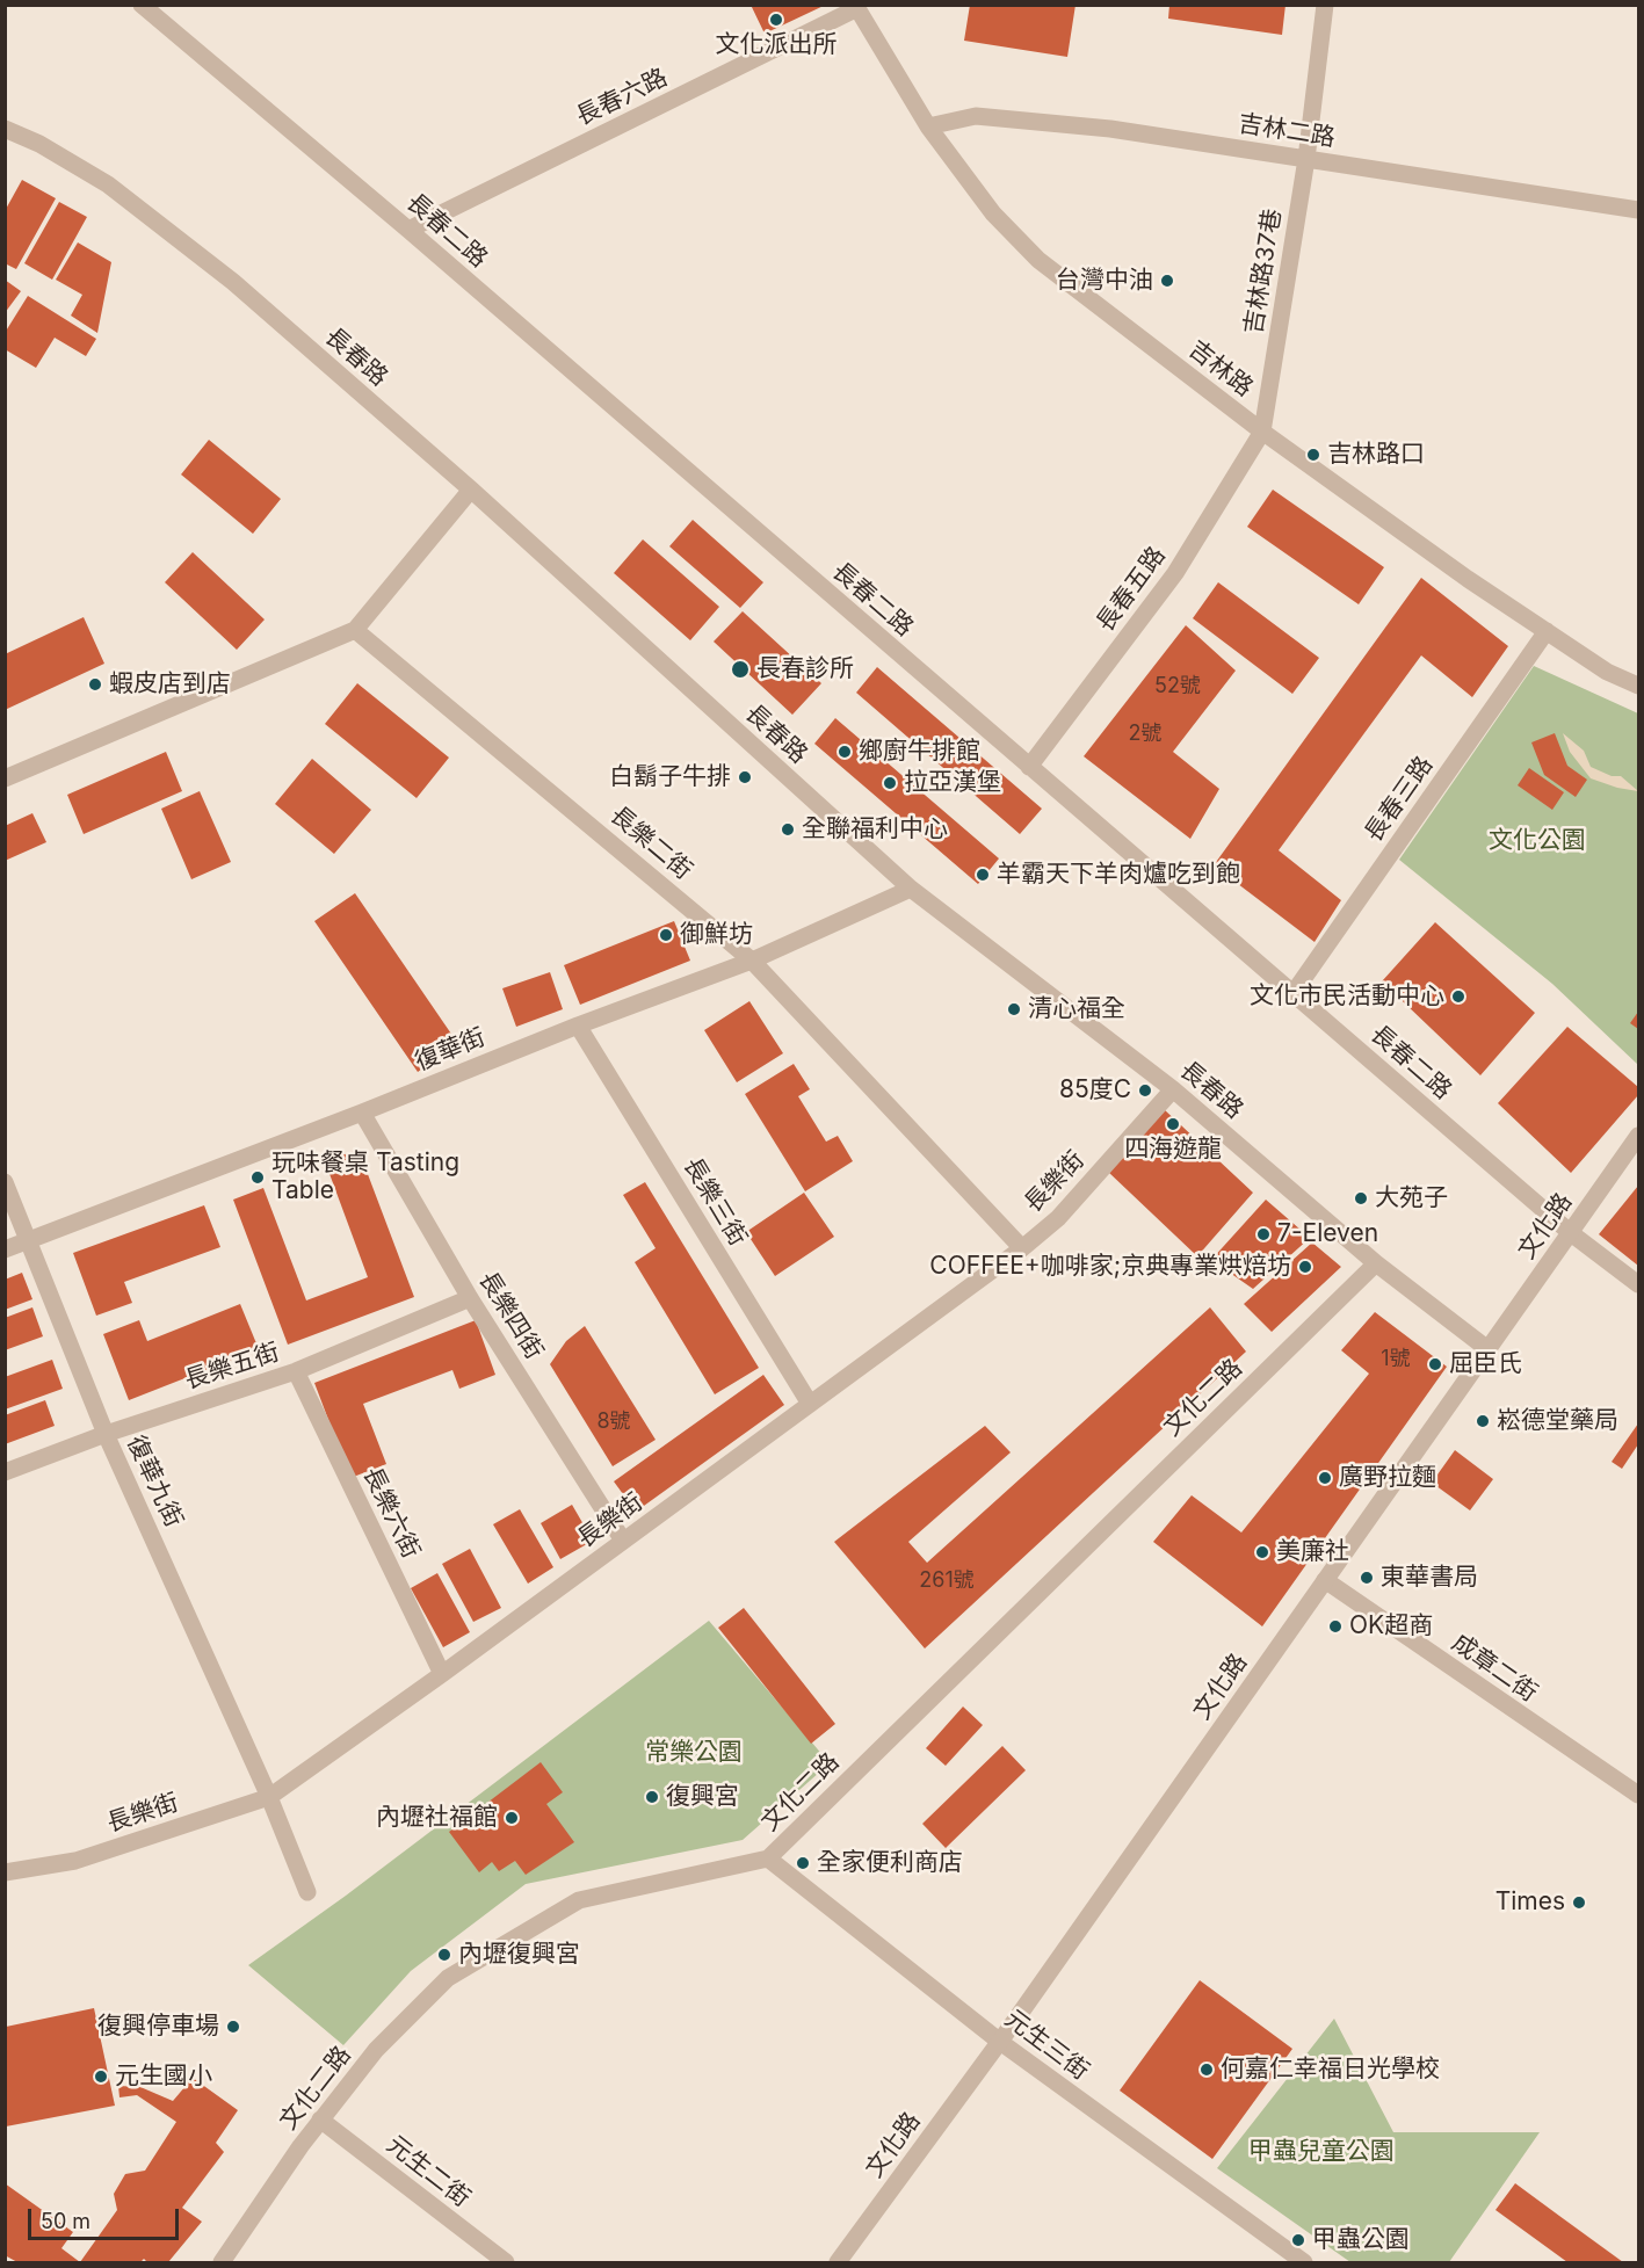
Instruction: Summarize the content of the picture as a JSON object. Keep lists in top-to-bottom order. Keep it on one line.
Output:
{"streets":{"street":["長春六路","吉林二路","長春二路","吉林路37巷","長春路","吉林路","長春五路","長春三路","長樂二街","復華街","長樂街","長樂三街","文化路","長樂四街","長樂五街","文化二路","復華九街","長樂六街","成章二街","元生三街","元生二街"]},"crossings":[["長春六路","長春二路"],["長春六路","吉林路"],["吉林二路","吉林路37巷"],["吉林二路","吉林路"],["長春二路","長春五路"],["長春二路","長春三路"],["長春二路","文化路"],["吉林路37巷","吉林路"],["吉林路37巷","長春五路"],["長春路","復華街"],["長春路","長樂街"],["長春路","文化路"],["長春路","文化二路"],["吉林路","長春五路"],["吉林路","長春三路"],["長樂二街","復華街"],["長樂二街","長樂街"],["復華街","長樂三街"],["復華街","長樂四街"],["復華街","復華九街"],["長樂街","長樂三街"],["長樂街","長樂四街"],["長樂街","復華九街"],["長樂街","長樂六街"],["文化路","成章二街"],["文化路","元生三街"],["長樂四街","長樂五街"],["長樂五街","復華九街"],["長樂五街","長樂六街"],["文化二路","元生三街"],["文化二路","元生二街"]],"parks":["文化公園","常樂公園","甲蟲兒童公園"],"places":["文化派出所","台灣中油","吉林路口","長春診所","蝦皮店到店","鄉廚牛排館","白鬍子牛排","拉亞漢堡","全聯福利中心","羊霸天下羊肉爐吃到飽","御鮮坊","文化市民活動中心","清心福全","85度C","四海遊龍","玩味餐桌 Tasting Table","大苑子","7-Eleven","COFFEE+咖啡家;京典專業烘焙坊","屈臣氏","崧德堂藥局","廣野拉麵","美廉社","東華書局","OK超商","復興宮","內壢社福館","全家便利商店","Times","內壢復興宮","復興停車場","何嘉仁幸福日光學校","元生國小","甲蟲公園"],"house_numbers":["52號","2號","1號","8號","261號"],"scale_bar":"50 m"}
